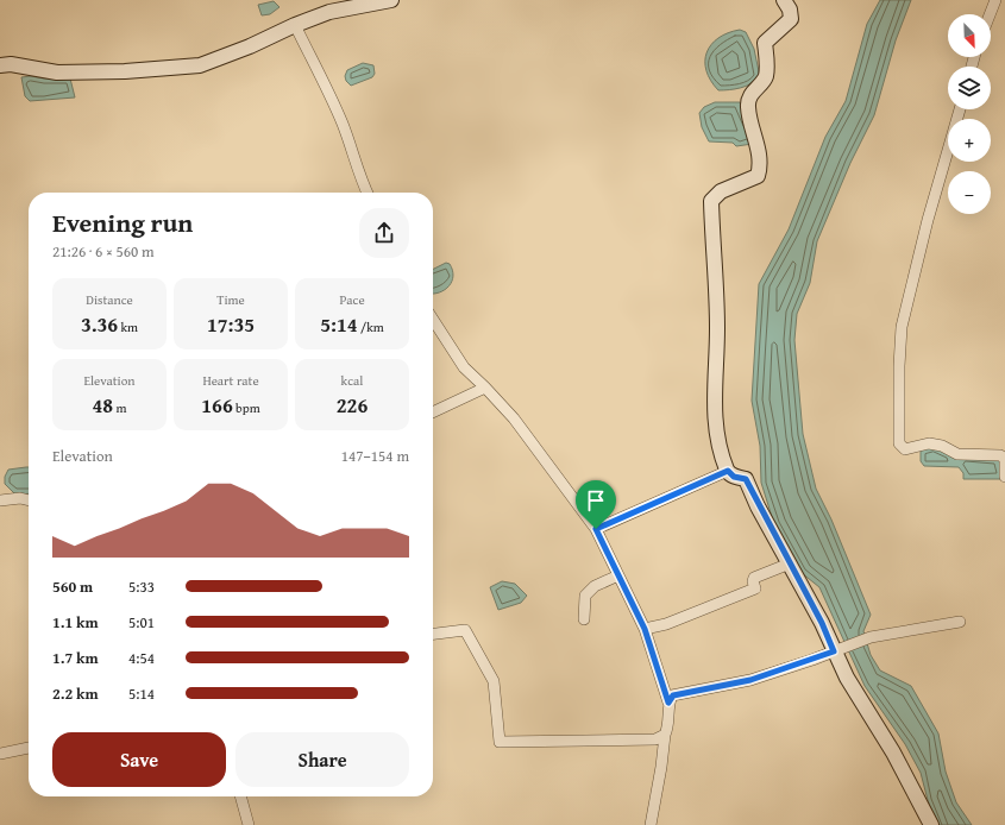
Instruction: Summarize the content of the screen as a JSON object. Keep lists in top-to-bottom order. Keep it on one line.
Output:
{"north":"bottom right","page":{"map_buttons":["+","−"],"heading":["Evening run","21:26 · 6 × 560 m"],"stats":[["Distance","3.36 km"],["Time","17:35"],["Pace","5:14 /km"],["Elevation","48 m"],["Heart rate","166 bpm"],["kcal","226"]],"chart":["Elevation","147–154 m"],"list":[{"name":"560 m","note":"5:33"},{"name":"1.1 km","note":"5:01"},{"name":"1.7 km","note":"4:54"},{"name":"2.2 km","note":"5:14"}],"buttons":["Save","Share"]}}
